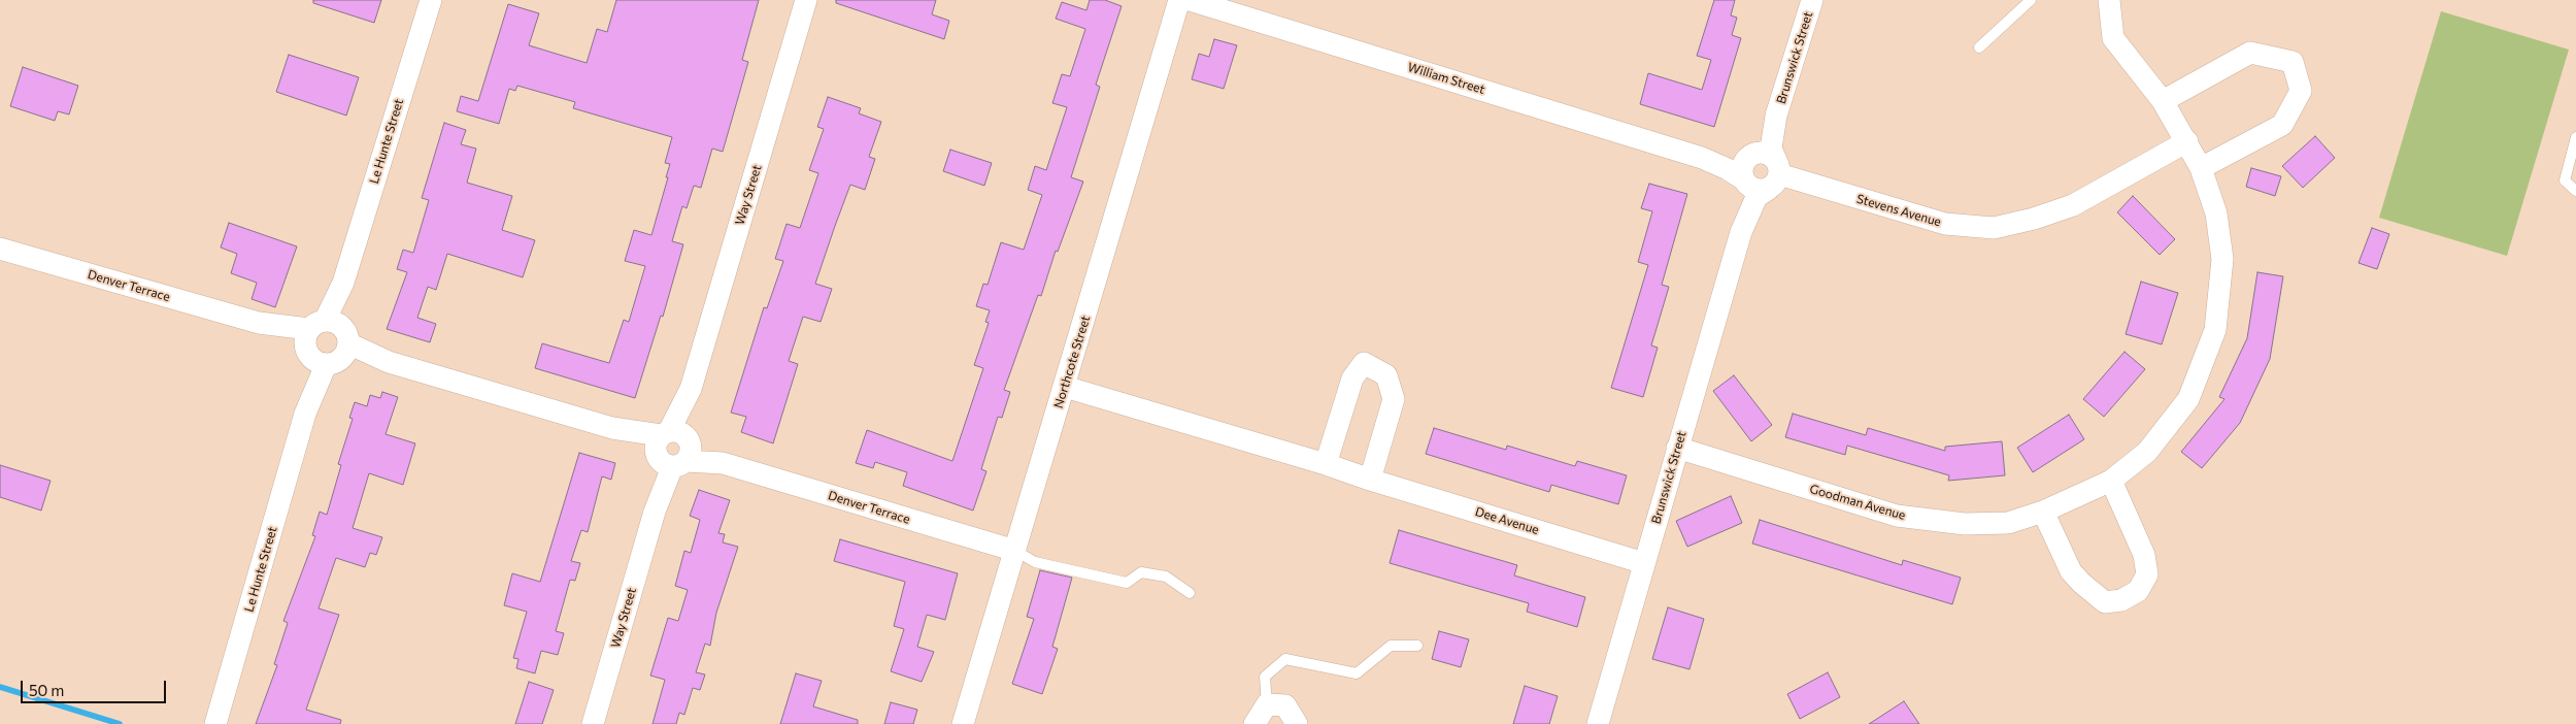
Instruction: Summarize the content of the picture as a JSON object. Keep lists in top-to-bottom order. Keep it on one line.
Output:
{"streets":{"street":["Brunswick Street","William Street","Le Hunte Street","Way Street","Stevens Avenue","Denver Terrace","Northcote Street","Goodman Avenue","Dee Avenue"]},"crossings":[["Brunswick Street","William Street"],["Brunswick Street","Stevens Avenue"],["Brunswick Street","Goodman Avenue"],["Brunswick Street","Dee Avenue"],["William Street","Stevens Avenue"],["Le Hunte Street","Denver Terrace"],["Way Street","Denver Terrace"],["Stevens Avenue","Goodman Avenue"],["Denver Terrace","Northcote Street"],["Northcote Street","Dee Avenue"]],"scale_bar":"50 m"}
